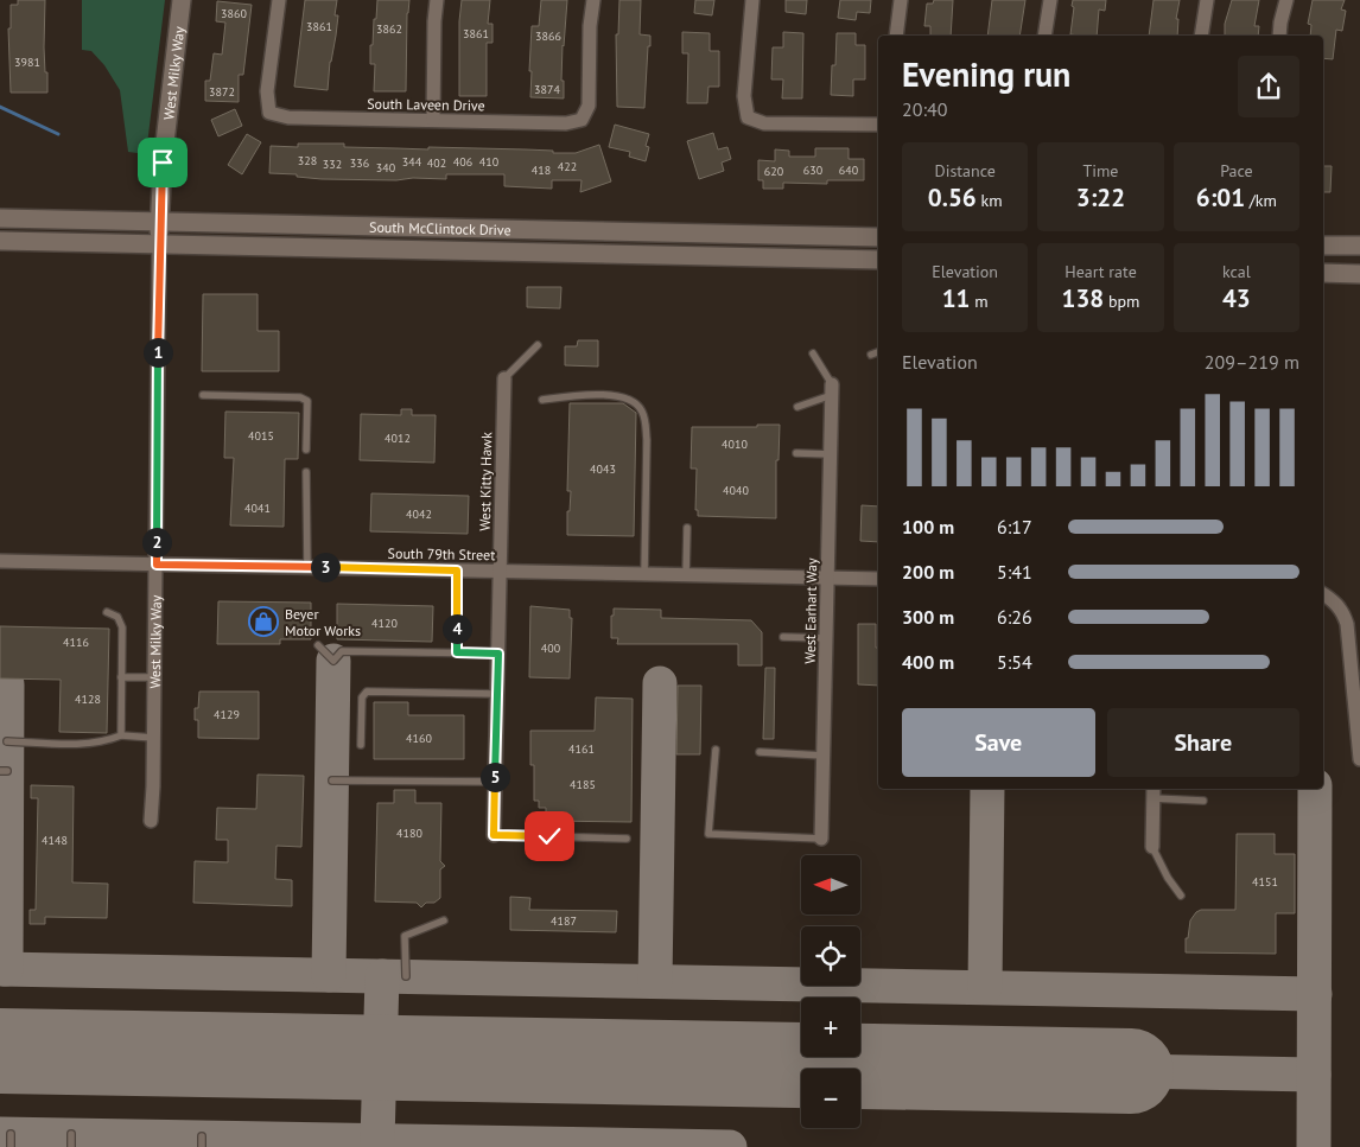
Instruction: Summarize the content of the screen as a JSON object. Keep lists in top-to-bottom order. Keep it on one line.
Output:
{"streets":{"main road":["West Milky Way","South McClintock Drive"],"street":["South Laveen Drive","West Kitty Hawk","South 79th Street","West Earhart Way"]},"crossings":[["West Milky Way","South McClintock Drive"],["West Milky Way","South 79th Street"],["West Kitty Hawk","South 79th Street"],["South 79th Street","West Earhart Way"]],"places":{"shop":["Beyer Motor Works"]},"house_numbers":["3860","3861","3862","3861","3866","3981","3874","3872","328","344","406","410","336","402","332","422","340","418","630","640","620","4015","4012","4010","4043","4040","4041","4042","4120","4116","400","4128","4129","4160","4161","4185","4180","4148","4151","4187"],"north":"left","page":{"heading":["Evening run","20:40"],"stats":[["Distance","0.56 km"],["Time","3:22"],["Pace","6:01 /km"],["Elevation","11 m"],["Heart rate","138 bpm"],["kcal","43"]],"pins":["1","2","3","4","5"],"chart":["Elevation","209–219 m"],"list":[{"name":"100 m","note":"6:17"},{"name":"200 m","note":"5:41"},{"name":"300 m","note":"6:26"},{"name":"400 m","note":"5:54"}],"buttons":["Save","Share"],"map_buttons":["+","−"]}}
